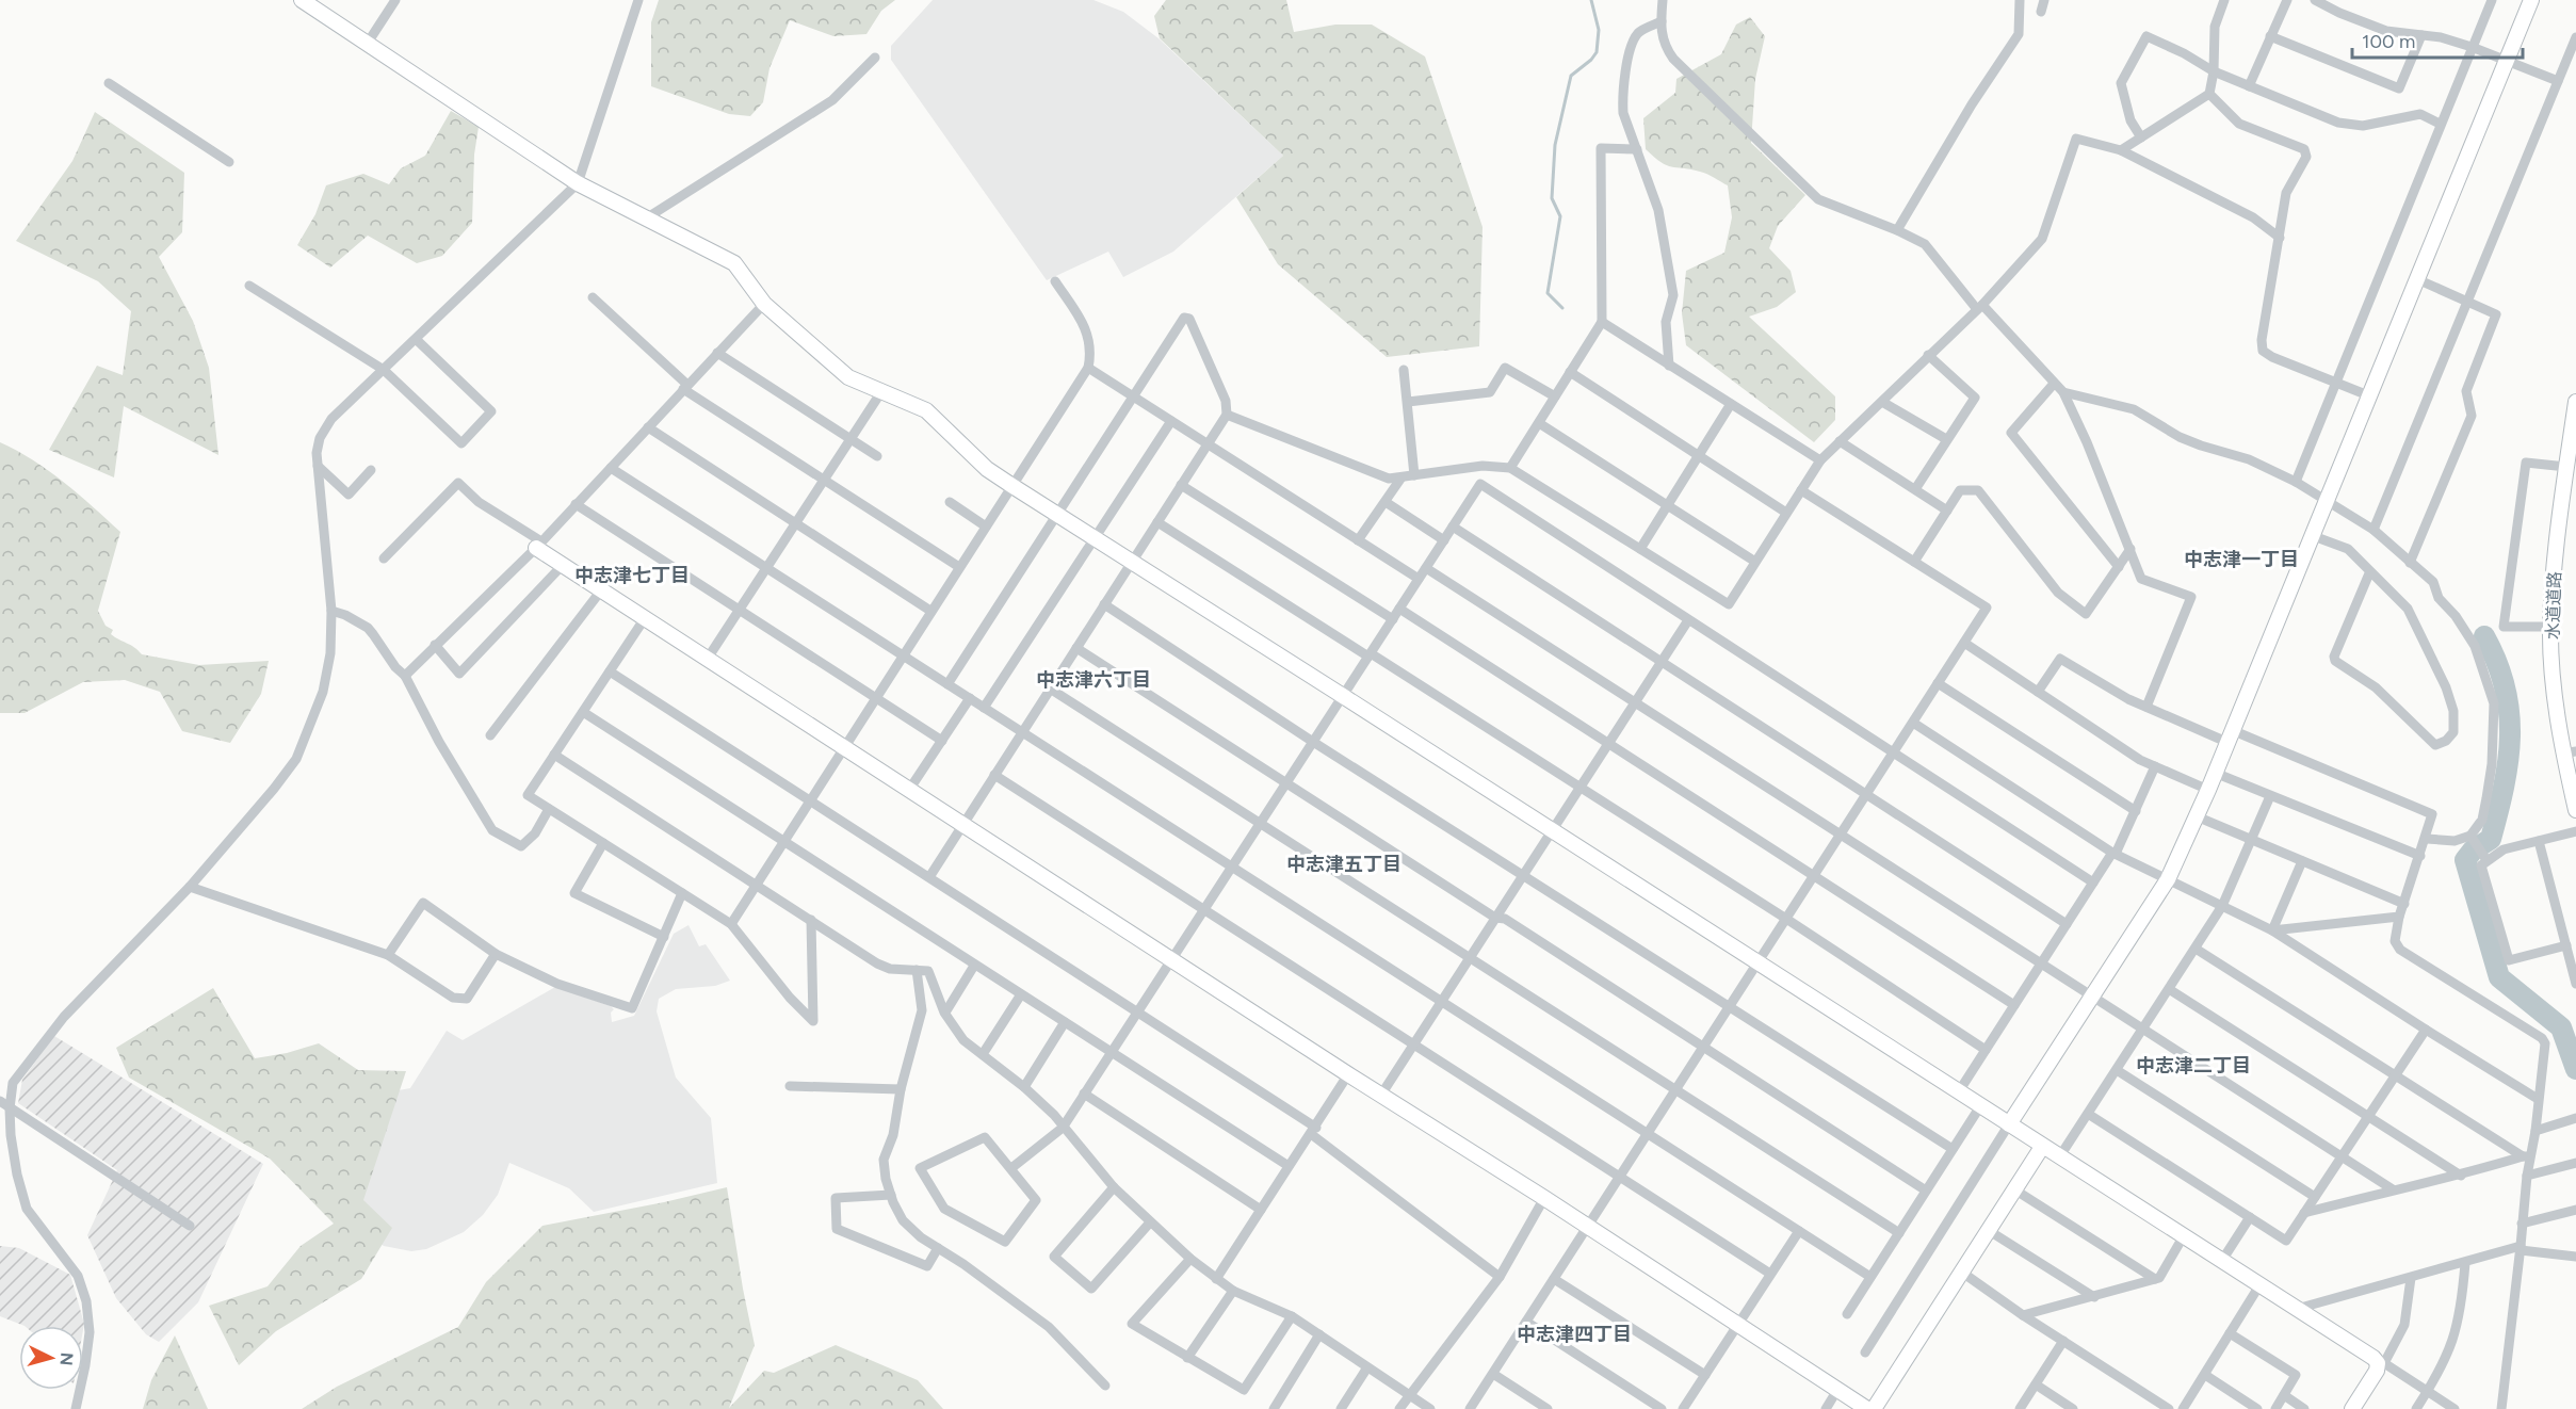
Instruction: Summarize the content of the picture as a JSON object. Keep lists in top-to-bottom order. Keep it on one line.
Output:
{"streets":{"street":["水道道路"]},"districts":["中志津一丁目","中志津七丁目","中志津六丁目","中志津五丁目","中志津二丁目","中志津四丁目"],"scale_bar":"100 m","north":"right"}
